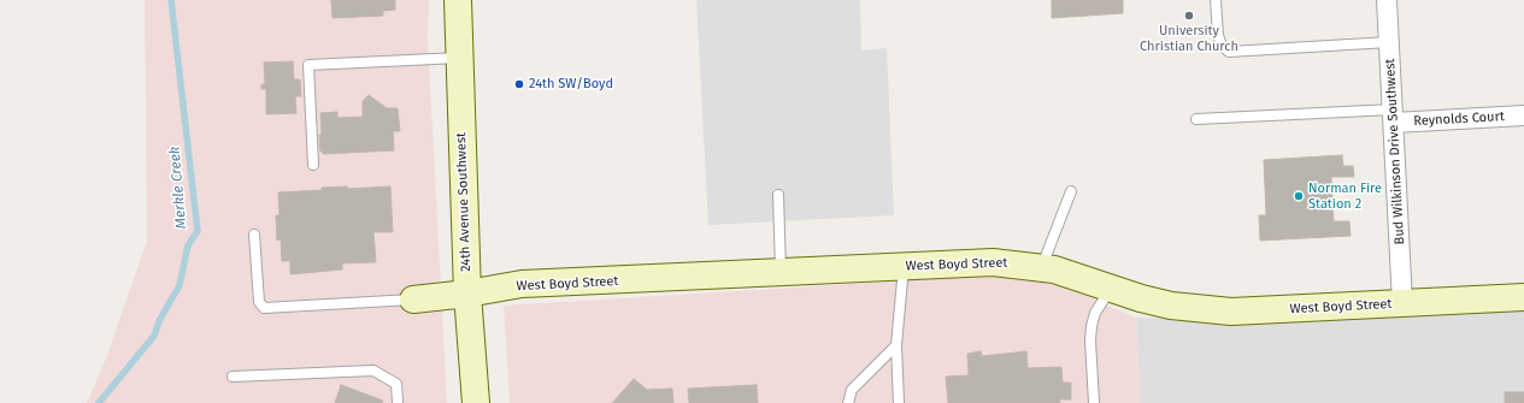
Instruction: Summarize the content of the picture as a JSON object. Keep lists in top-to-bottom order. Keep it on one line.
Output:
{"streets":{"street":["Reynolds Court","Bud Wilkinson Drive Southwest","24th Avenue Southwest","West Boyd Street"]},"crossings":[["Reynolds Court","Bud Wilkinson Drive Southwest"],["Bud Wilkinson Drive Southwest","West Boyd Street"],["24th Avenue Southwest","West Boyd Street"]],"water":["Merkle Creek"],"places":["University Christian Church","24th SW/Boyd","Norman Fire Station 2"]}
